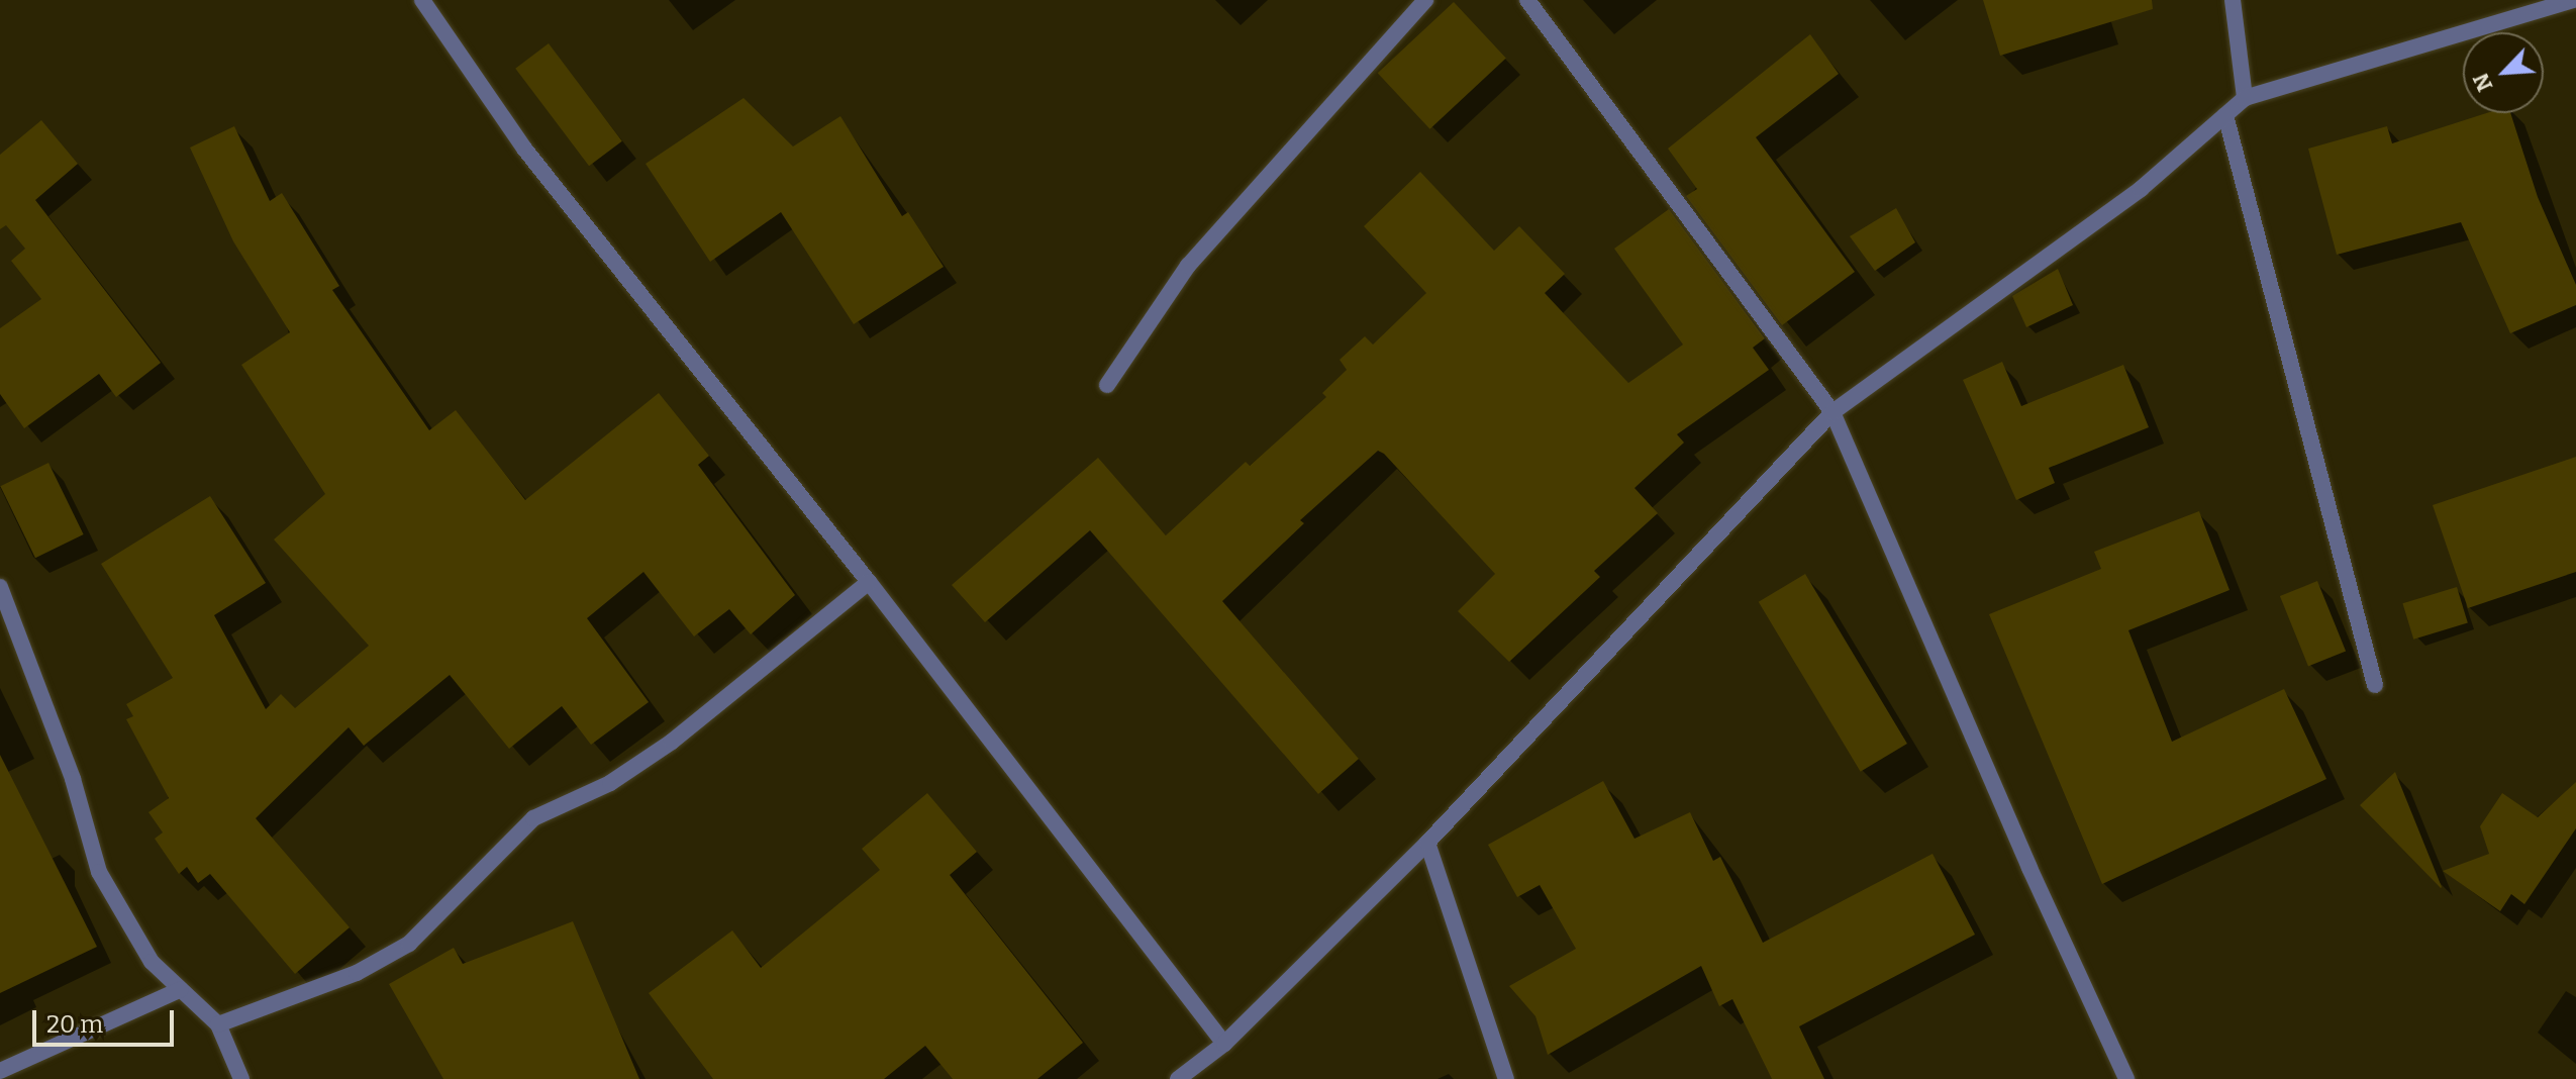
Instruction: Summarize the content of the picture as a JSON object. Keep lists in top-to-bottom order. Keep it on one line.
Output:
{"scale_bar":"20 m","north":"bottom left"}
